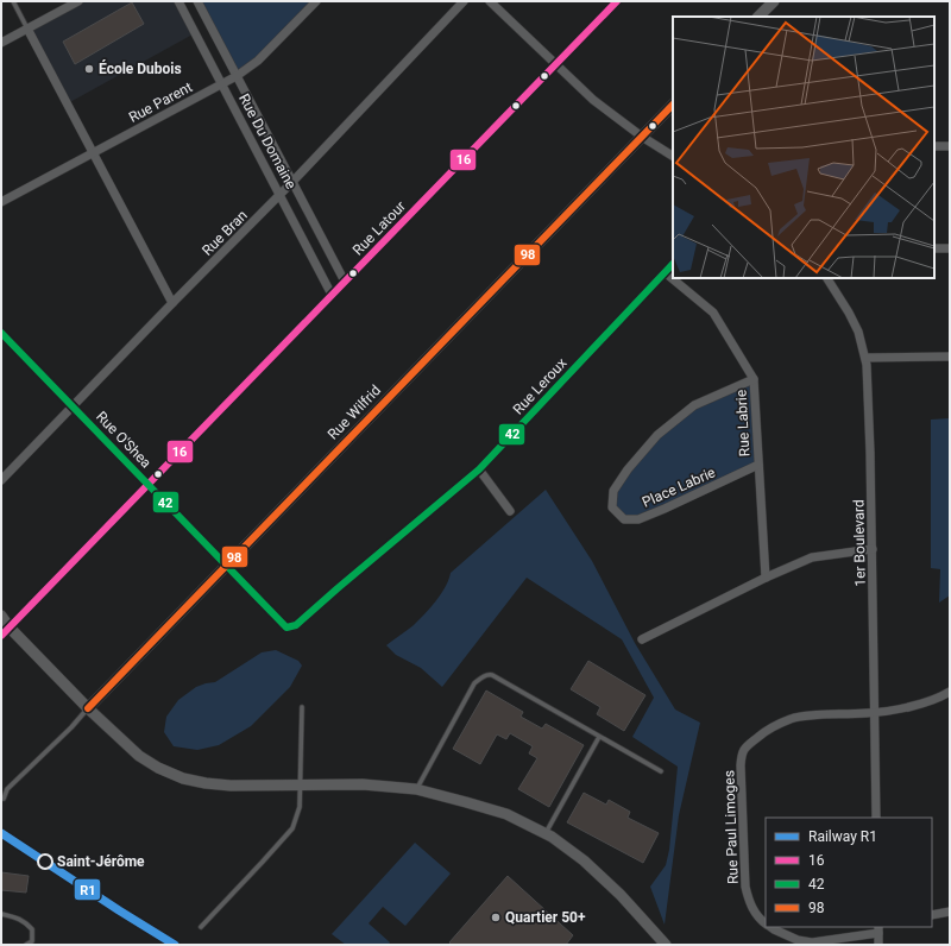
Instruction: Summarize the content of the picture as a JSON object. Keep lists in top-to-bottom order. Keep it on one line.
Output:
{"streets":{"street":["Rue Parent","Rue Du Domaine","Rue Latour","Rue Bran","Rue Leroux","Rue Wilfrid","Rue Labrie","Rue O'Shea","Place Labrie","1er Boulevard","Rue Paul Limoges"]},"crossings":[["Rue Parent","Rue Du Domaine"],["Rue Du Domaine","Rue Latour"],["Rue Du Domaine","Rue Bran"],["Rue Latour","Rue O'Shea"],["Rue Bran","Rue O'Shea"],["Rue Leroux","Rue Labrie"],["Rue Leroux","Rue O'Shea"],["Rue Wilfrid","Rue O'Shea"],["Rue Labrie","Place Labrie"],["1er Boulevard","Rue Paul Limoges"]],"places":["École Dubois","Saint-Jérôme","Quartier 50+"],"lines":["transit line 16","transit line 98","transit line 42","rail line R1"],"legend":["Railway R1","16","42","98"]}
